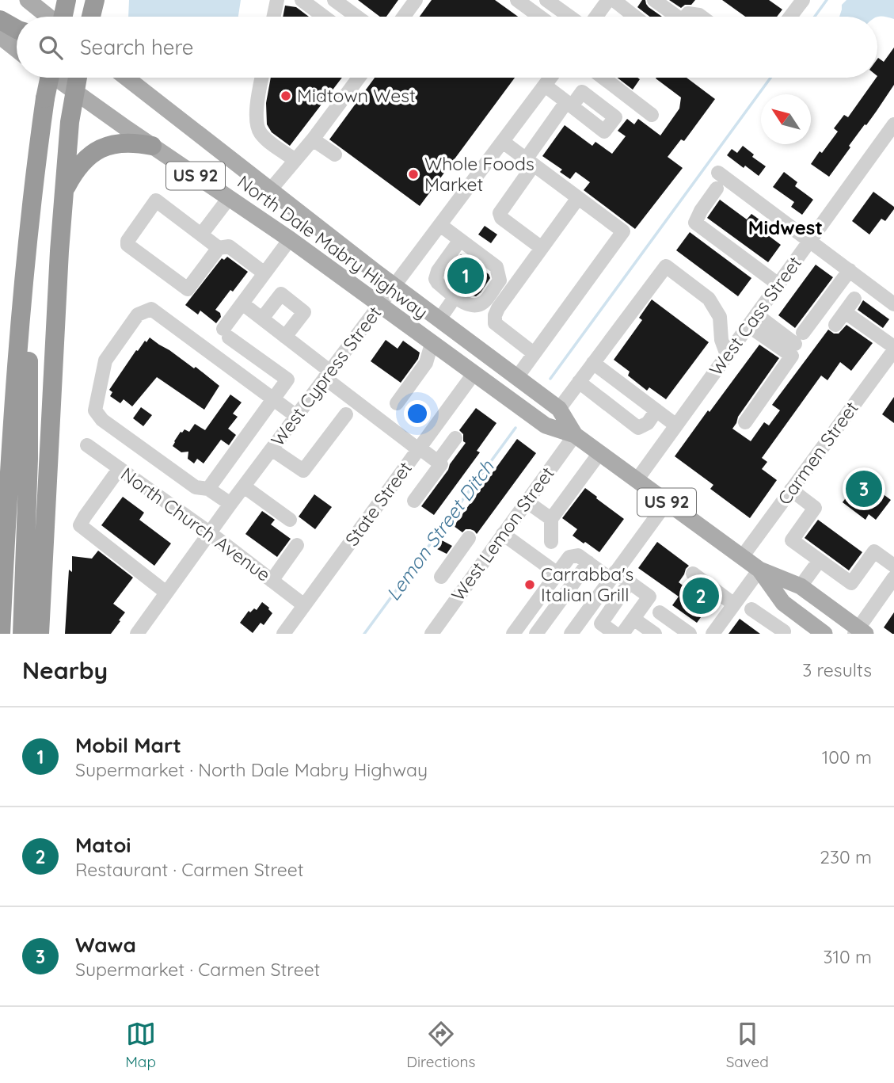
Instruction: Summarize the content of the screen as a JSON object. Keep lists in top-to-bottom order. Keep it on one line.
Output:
{"streets":{"main road":["US 92","North Dale Mabry Highway"],"street":["West Cass Street","West Cypress Street","Carmen Street","State Street","North Church Avenue","West Lemon Street"]},"crossings":[["North Dale Mabry Highway","West Cass Street"],["North Dale Mabry Highway","West Cypress Street"],["North Dale Mabry Highway","Carmen Street"],["North Dale Mabry Highway","State Street"],["North Dale Mabry Highway","West Lemon Street"],["West Cypress Street","North Church Avenue"],["State Street","North Church Avenue"]],"districts":["Midwest"],"water":["Lemon Street Ditch"],"places":["Midtown West","Whole Foods Market","Carrabba's Italian Grill"],"north":"top left","page":{"search":"Search here","pins":["1","3","2"],"heading":["Nearby","3 results"],"list":[{"mark":"1","name":"Mobil Mart","note":"Supermarket · North Dale Mabry Highway","value":"100 m"},{"mark":"2","name":"Matoi","note":"Restaurant · Carmen Street","value":"230 m"},{"mark":"3","name":"Wawa","note":"Supermarket · Carmen Street","value":"310 m"}],"nav":["Map","Directions","Saved"]}}
